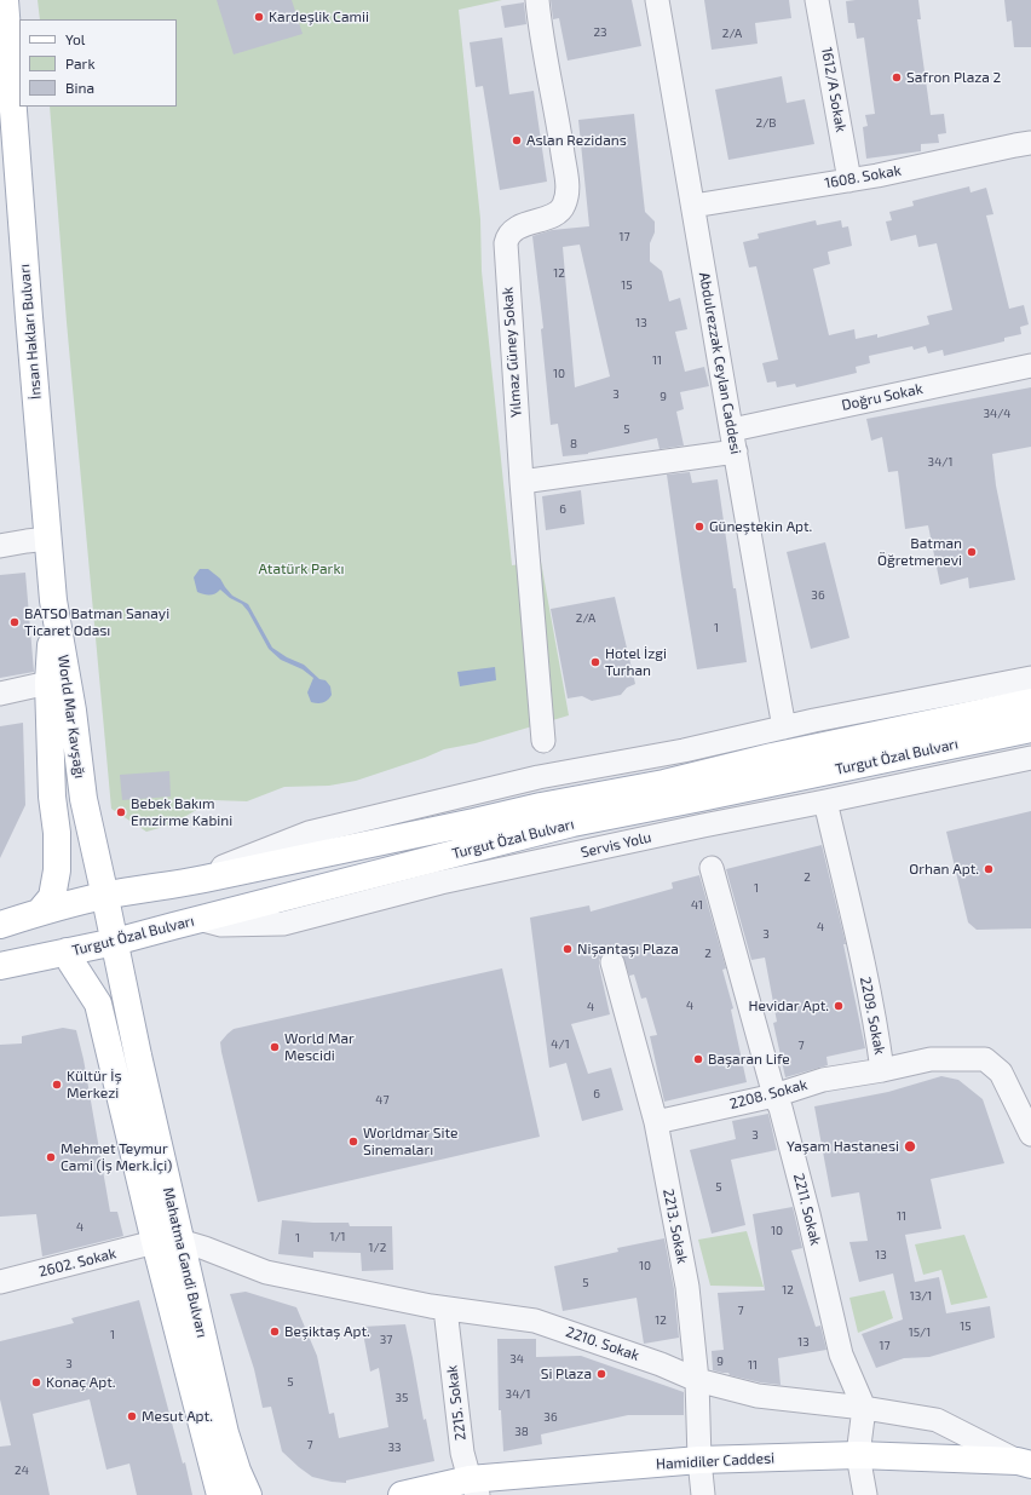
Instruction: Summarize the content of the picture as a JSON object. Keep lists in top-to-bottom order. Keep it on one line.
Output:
{"streets":{"main road":["İnsan Hakları Bulvarı","World Mar Kavşağı","Turgut Özal Bulvarı","Mahatma Gandi Bulvarı","Hamidiler Caddesi"],"street":["1612/A Sokak","1608. Sokak","Yılmaz Güney Sokak","Abdulrezzak Ceylan Caddesi","Doğru Sokak","Servis Yolu","2209. Sokak","2208. Sokak","2211. Sokak","2213. Sokak","2602. Sokak","2210. Sokak","2215. Sokak"]},"crossings":[["1612/A Sokak","1608. Sokak"],["1608. Sokak","Abdulrezzak Ceylan Caddesi"],["İnsan Hakları Bulvarı","World Mar Kavşağı"],["Yılmaz Güney Sokak","Doğru Sokak"],["Abdulrezzak Ceylan Caddesi","Doğru Sokak"],["World Mar Kavşağı","Turgut Özal Bulvarı"],["World Mar Kavşağı","Mahatma Gandi Bulvarı"],["Turgut Özal Bulvarı","Servis Yolu"],["Turgut Özal Bulvarı","Mahatma Gandi Bulvarı"],["Servis Yolu","2209. Sokak"],["2209. Sokak","2208. Sokak"],["2208. Sokak","2211. Sokak"],["2208. Sokak","2213. Sokak"],["2211. Sokak","2210. Sokak"],["2213. Sokak","2210. Sokak"],["2213. Sokak","Hamidiler Caddesi"],["2602. Sokak","Mahatma Gandi Bulvarı"],["2602. Sokak","2210. Sokak"],["Mahatma Gandi Bulvarı","2210. Sokak"],["2210. Sokak","2215. Sokak"],["2210. Sokak","Hamidiler Caddesi"],["2215. Sokak","Hamidiler Caddesi"]],"parks":["Atatürk Parkı"],"places":["Kardeşlik Camii","Safron Plaza 2","Aslan Rezidans","Güneştekin Apt.","Batman Öğretmenevi","BATSO Batman Sanayi Ticaret Odası","Hotel İzgi Turhan","Bebek Bakım Emzirme Kabini","Orhan Apt.","Nişantaşı Plaza","Hevidar Apt.","World Mar Mescidi","Başaran Life","Kültür İş Merkezi","Worldmar Site Sinemaları","Yaşam Hastanesi","Mehmet Teymur Cami (İş Merk.İçi)","Beşiktaş Apt.","Si Plaza","Konaç Apt.","Mesut Apt."],"house_numbers":["23","2/A","2/B","17","12","15","13","11","10","3","9","34/4","5","8","34/1","6","36","2/A","1","2","1","41","4","3","2","4","4","4/1","7","6","47","3","5","11","4","10","1/1","1","1/2","13","10","5","12","13/1","7","12","15","15/1","1","37","13","17","34","9","3","11","5","34/1","35","36","38","7","33","24"],"legend":["Yol","Park","Bina"]}
